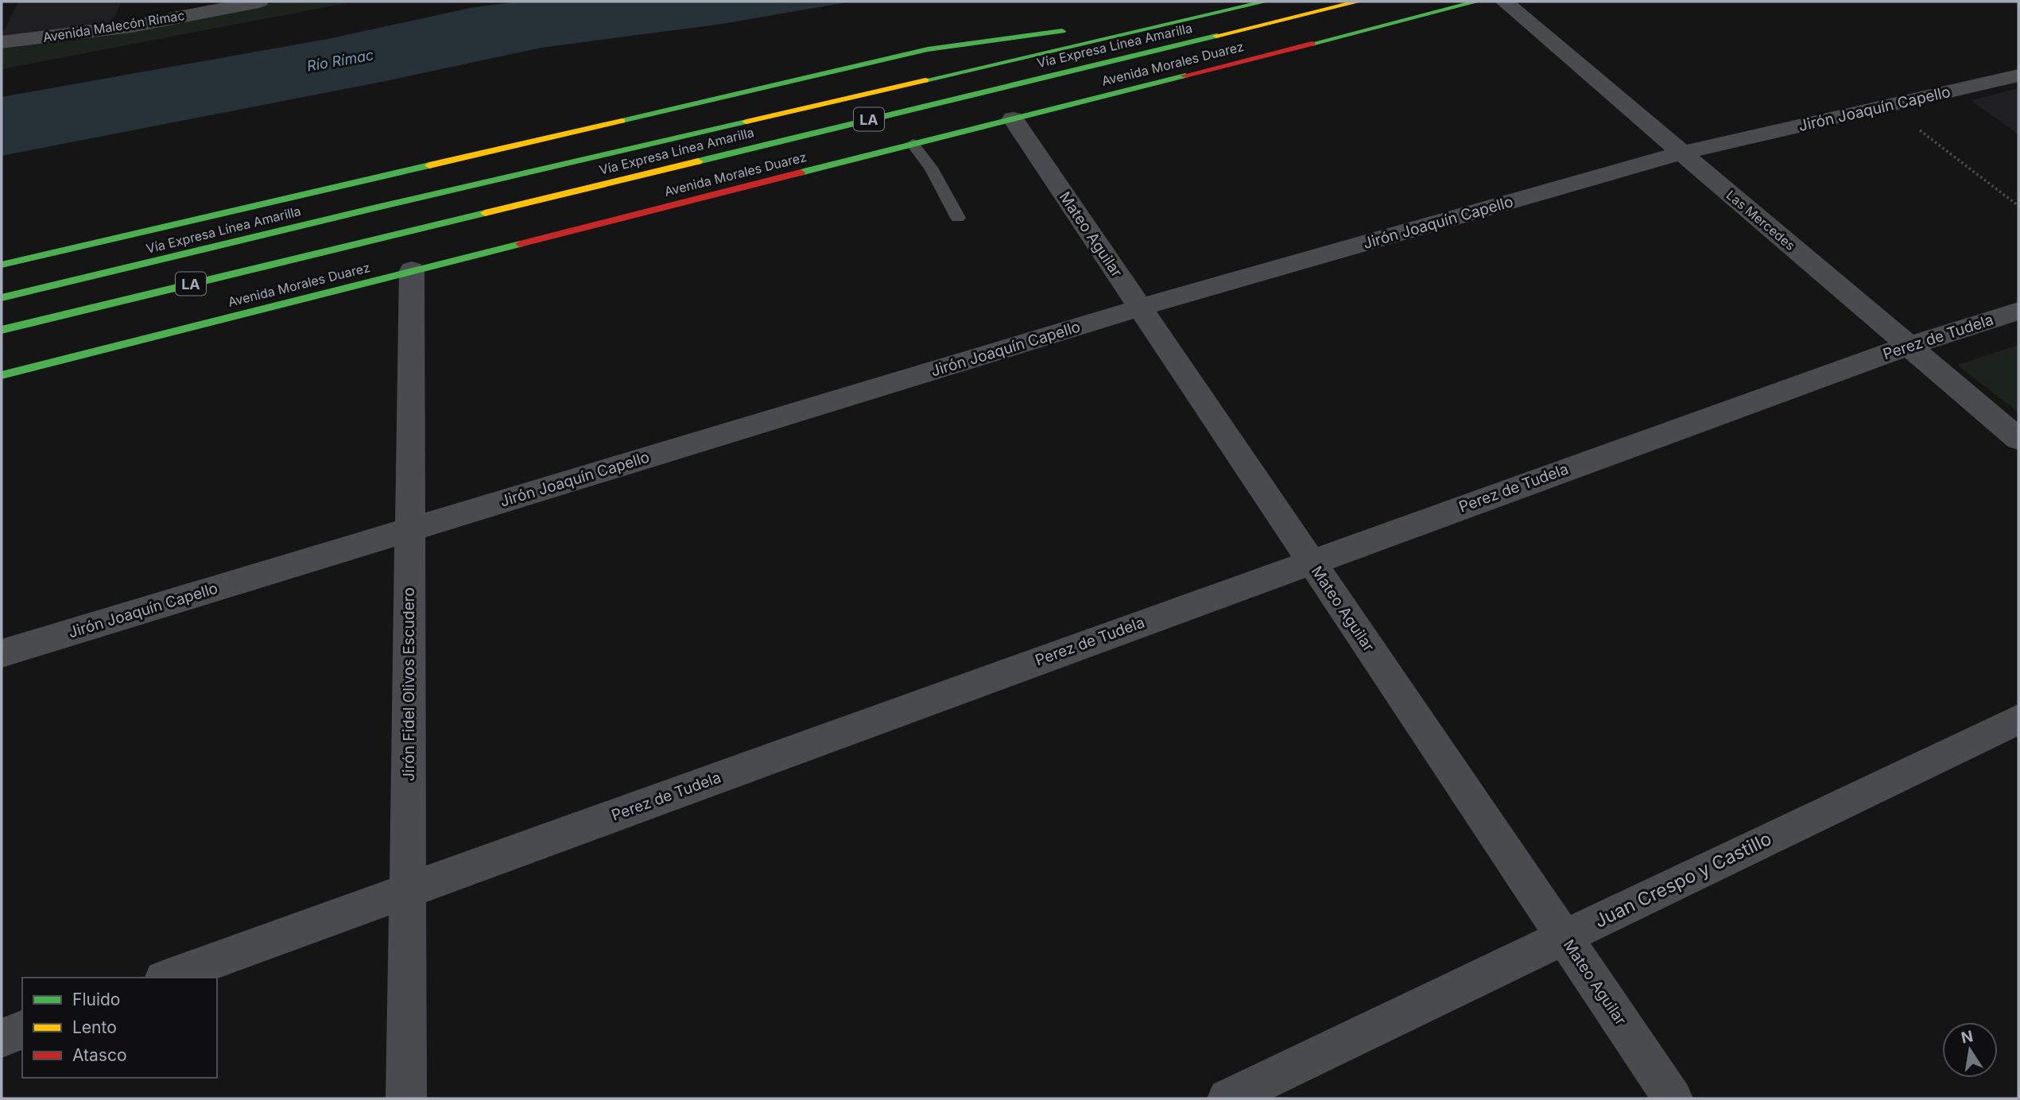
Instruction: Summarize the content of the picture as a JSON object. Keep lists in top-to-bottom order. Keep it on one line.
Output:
{"streets":{"main road":["Vía Expresa Línea Amarilla","Avenida Morales Duarez","LA"],"street":["Avenida Malecón Rímac","Jirón Joaquín Capello","Las Mercedes","Mateo Aguilar","Perez de Tudela","Jirón Fidel Olivos Escudero","Juan Crespo y Castillo"]},"crossings":[["Avenida Morales Duarez","Mateo Aguilar"],["Avenida Morales Duarez","Jirón Fidel Olivos Escudero"],["Jirón Joaquín Capello","Las Mercedes"],["Jirón Joaquín Capello","Mateo Aguilar"],["Jirón Joaquín Capello","Jirón Fidel Olivos Escudero"],["Las Mercedes","Perez de Tudela"],["Mateo Aguilar","Perez de Tudela"],["Mateo Aguilar","Juan Crespo y Castillo"],["Perez de Tudela","Jirón Fidel Olivos Escudero"]],"water":["Río Rímac"],"legend":["Fluido","Lento","Atasco"],"north":"top"}
